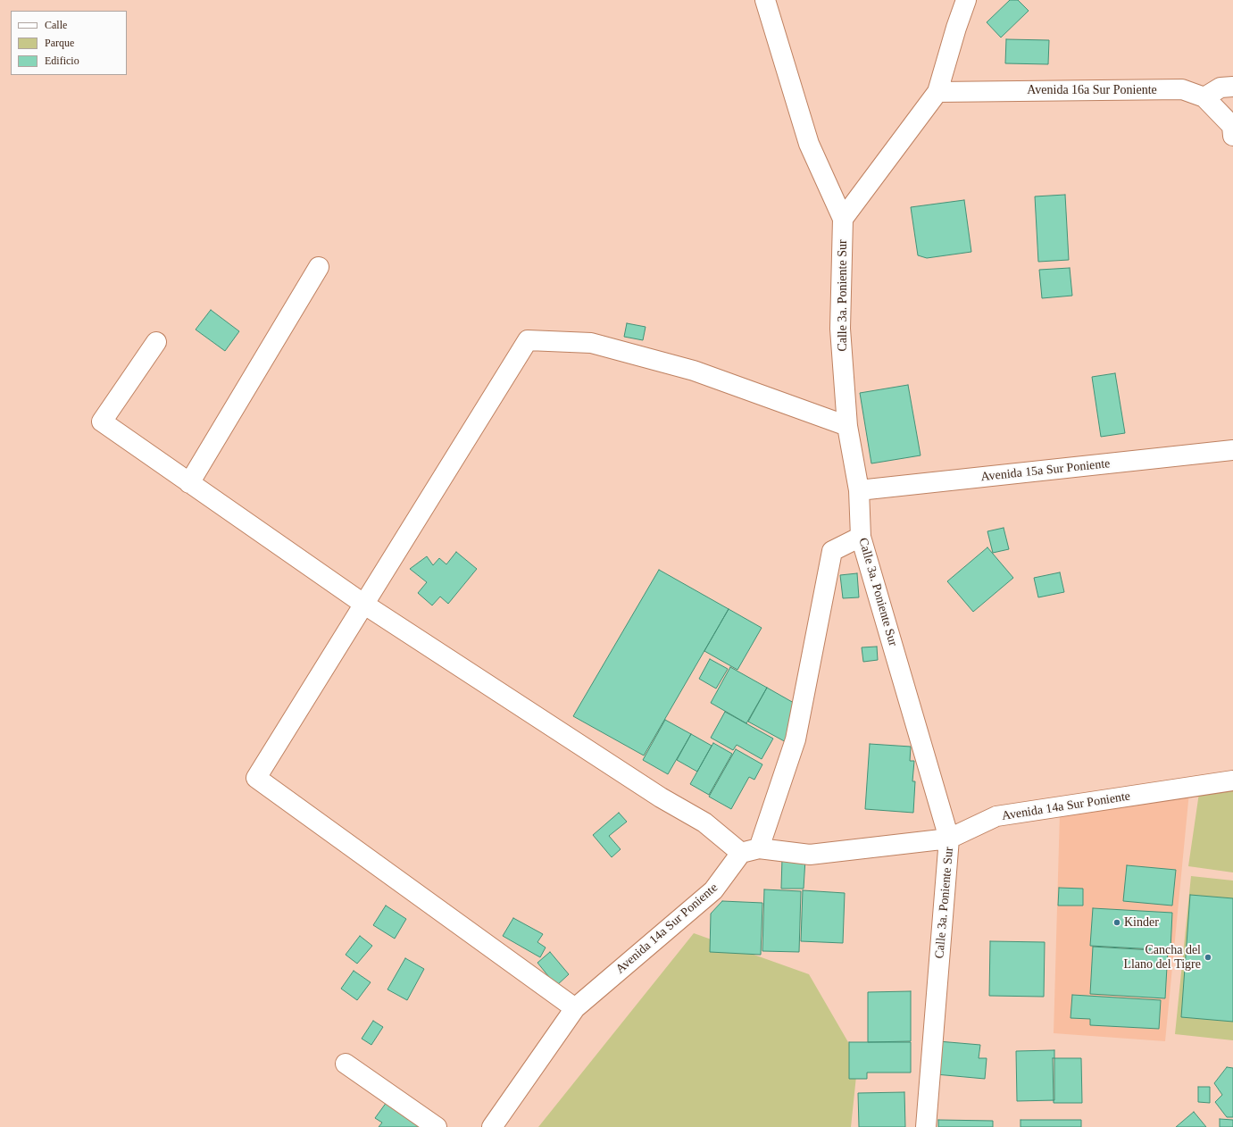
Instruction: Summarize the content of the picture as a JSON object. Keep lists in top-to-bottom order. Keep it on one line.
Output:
{"streets":{"street":["Avenida 16a Sur Poniente","Calle 3a. Poniente Sur","Avenida 15a Sur Poniente","Avenida 14a Sur Poniente"]},"crossings":[["Calle 3a. Poniente Sur","Avenida 15a Sur Poniente"],["Calle 3a. Poniente Sur","Avenida 14a Sur Poniente"]],"places":["Kinder","Cancha del Llano del Tigre"],"legend":["Calle","Parque","Edificio"]}
